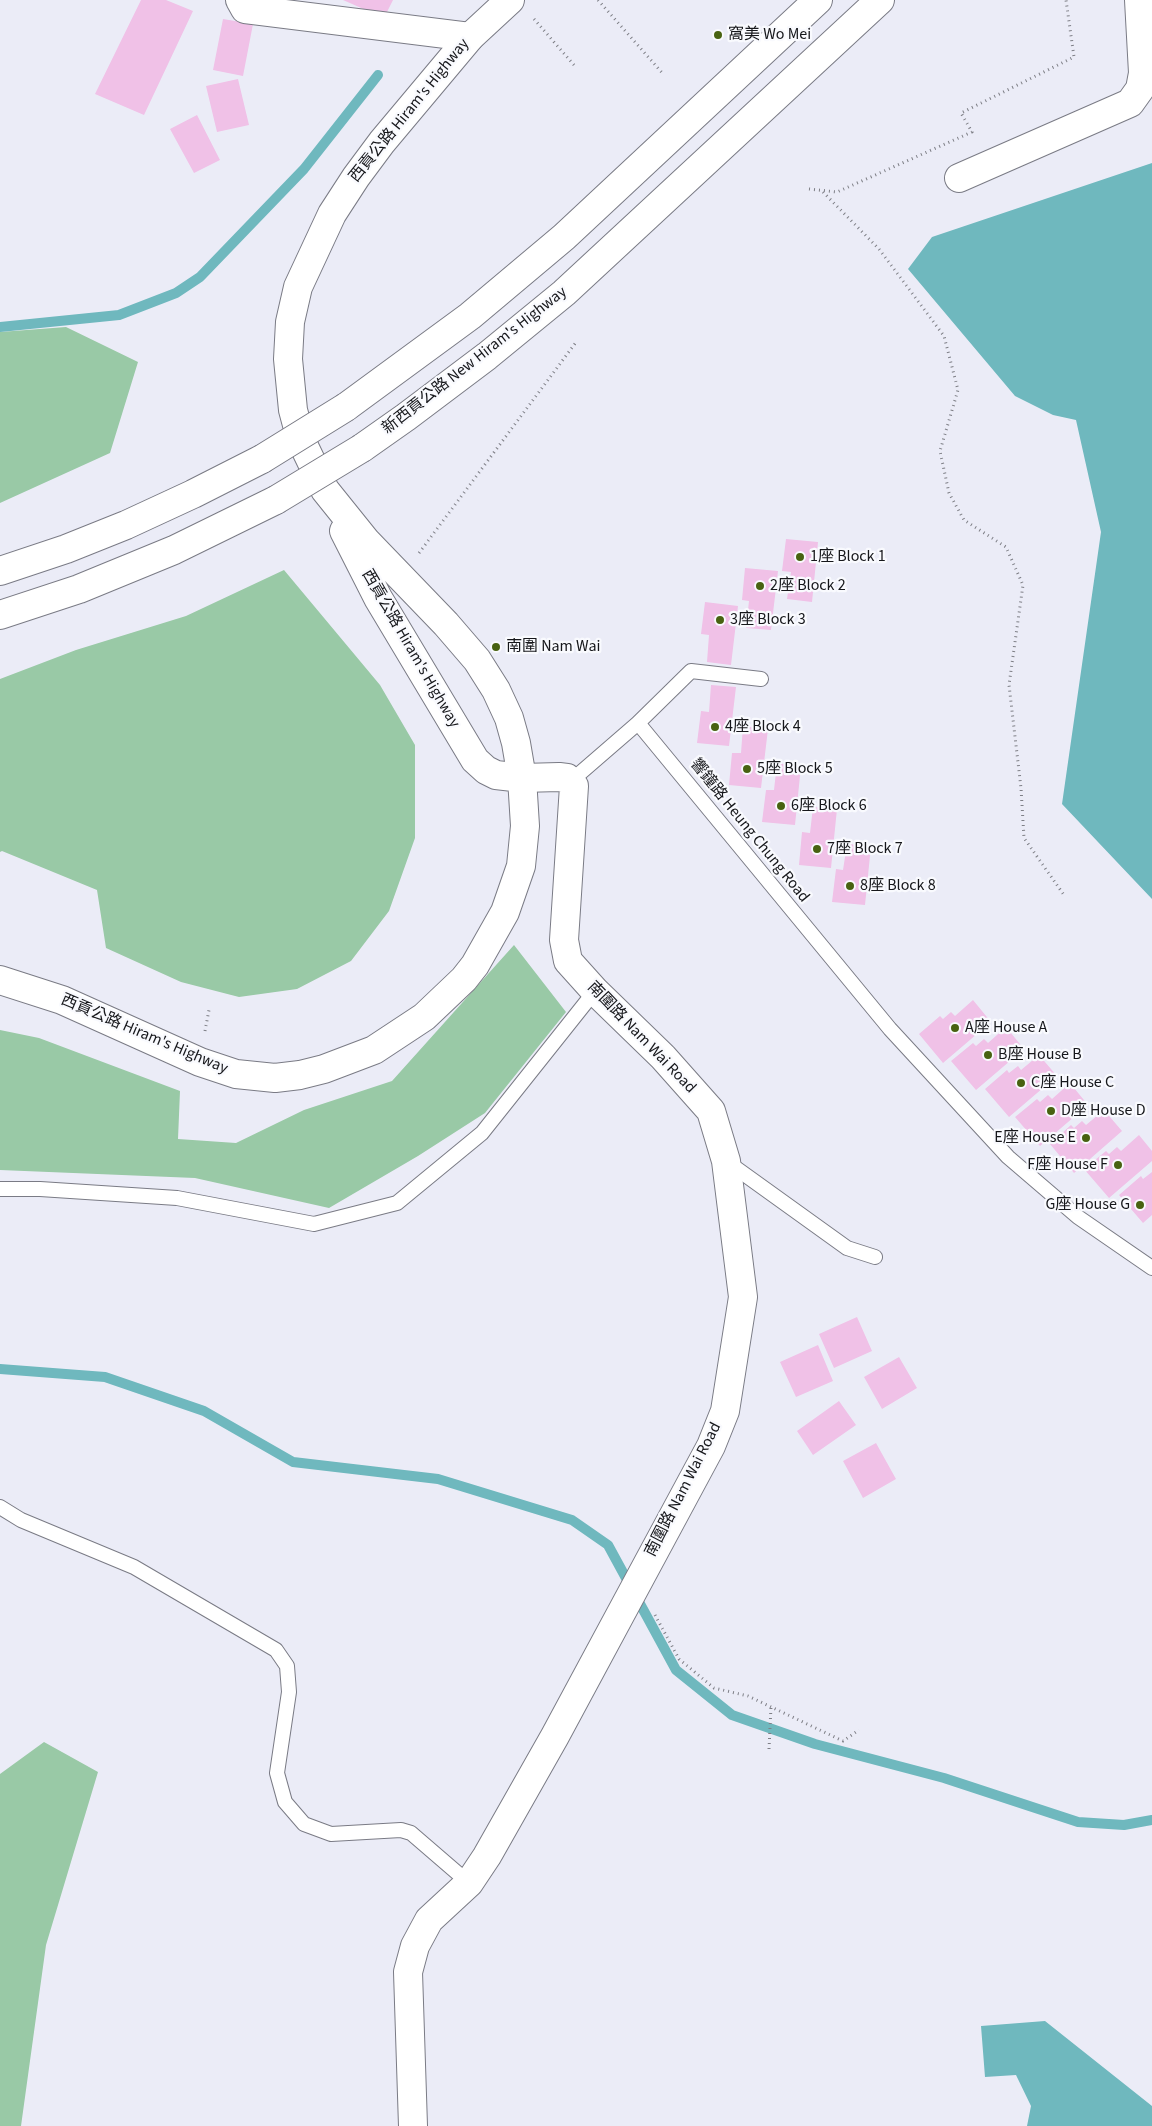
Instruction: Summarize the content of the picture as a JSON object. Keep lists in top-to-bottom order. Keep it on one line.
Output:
{"streets":{"street":["西貢公路 Hiram's Highway","新西貢公路 New Hiram's Highway","南圍路 Nam Wai Road"],"lane":["響鐘路 Heung Chung Road"]},"places":["窩美 Wo Mei","1座 Block 1","2座 Block 2","3座 Block 3","南圍 Nam Wai","4座 Block 4","5座 Block 5","6座 Block 6","7座 Block 7","8座 Block 8","A座 House A","B座 House B","C座 House C","D座 House D","E座 House E","F座 House F","G座 House G"]}
